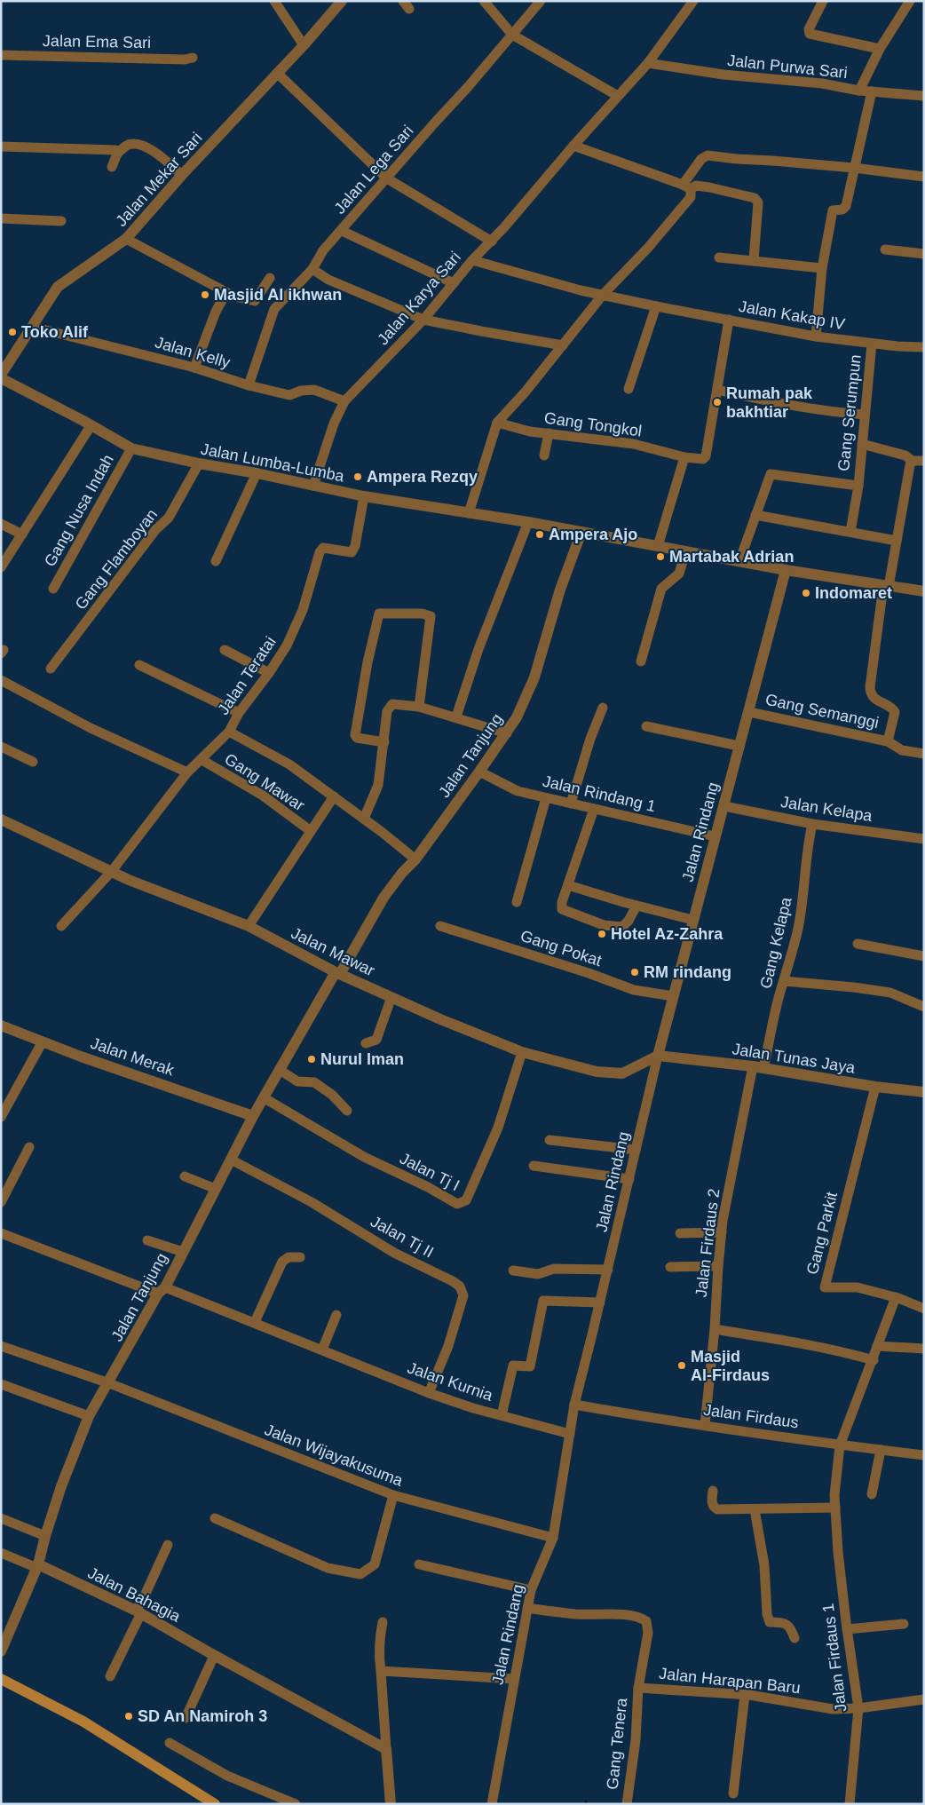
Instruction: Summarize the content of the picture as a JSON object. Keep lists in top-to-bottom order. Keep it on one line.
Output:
{"streets":{"street":["Jalan Ema Sari","Jalan Purwa Sari","Jalan Lega Sari","Jalan Mekar Sari","Jalan Karya Sari","Jalan Kakap IV","Jalan Kelly","Gang Serumpun","Gang Tongkol","Jalan Lumba-Lumba","Gang Nusa Indah","Gang Flamboyan","Jalan Teratai","Gang Semanggi","Jalan Tanjung","Gang Mawar","Jalan Rindang 1","Jalan Kelapa","Jalan Rindang","Gang Kelapa","Gang Pokat","Jalan Mawar","Jalan Merak","Jalan Tunas Jaya","Jalan Tj I","Gang Parkit","Jalan Tj II","Jalan Firdaus 2","Jalan Kurnia","Jalan Firdaus","Jalan Wijayakusuma","Jalan Bahagia","Jalan Firdaus 1","Jalan Harapan Baru","Gang Tenera"]},"crossings":[["Jalan Purwa Sari","Jalan Karya Sari"],["Jalan Lega Sari","Jalan Kelly"],["Jalan Mekar Sari","Jalan Kelly"],["Jalan Karya Sari","Jalan Kakap IV"],["Jalan Karya Sari","Jalan Kelly"],["Jalan Karya Sari","Jalan Lumba-Lumba"],["Jalan Kakap IV","Gang Serumpun"],["Jalan Kakap IV","Gang Tongkol"],["Jalan Lumba-Lumba","Gang Nusa Indah"],["Jalan Lumba-Lumba","Gang Flamboyan"],["Jalan Lumba-Lumba","Jalan Teratai"],["Jalan Lumba-Lumba","Gang Semanggi"],["Jalan Lumba-Lumba","Jalan Tanjung"],["Jalan Lumba-Lumba","Jalan Rindang"],["Jalan Teratai","Gang Mawar"],["Jalan Teratai","Jalan Mawar"],["Gang Semanggi","Jalan Rindang"],["Jalan Tanjung","Gang Mawar"],["Jalan Tanjung","Jalan Rindang 1"],["Jalan Tanjung","Jalan Mawar"],["Jalan Tanjung","Jalan Merak"],["Jalan Tanjung","Jalan Tj I"],["Jalan Tanjung","Jalan Tj II"],["Jalan Tanjung","Jalan Kurnia"],["Jalan Tanjung","Jalan Wijayakusuma"],["Jalan Tanjung","Jalan Bahagia"],["Gang Mawar","Jalan Mawar"],["Jalan Rindang 1","Jalan Rindang"],["Jalan Kelapa","Jalan Rindang"],["Jalan Kelapa","Gang Kelapa"],["Jalan Rindang","Gang Pokat"],["Jalan Rindang","Jalan Mawar"],["Jalan Rindang","Jalan Tunas Jaya"],["Jalan Rindang","Jalan Kurnia"],["Jalan Rindang","Jalan Firdaus"],["Jalan Rindang","Jalan Wijayakusuma"],["Jalan Rindang","Gang Tenera"],["Gang Kelapa","Jalan Tunas Jaya"],["Gang Kelapa","Jalan Firdaus 2"],["Jalan Mawar","Jalan Tunas Jaya"],["Jalan Mawar","Jalan Tj I"],["Jalan Tunas Jaya","Gang Parkit"],["Jalan Tunas Jaya","Jalan Firdaus 2"],["Gang Parkit","Jalan Firdaus 1"],["Jalan Tj II","Jalan Kurnia"],["Jalan Firdaus 2","Jalan Firdaus"],["Jalan Firdaus","Jalan Firdaus 1"],["Jalan Firdaus 1","Jalan Harapan Baru"],["Jalan Harapan Baru","Gang Tenera"]],"places":["Masjid Al ikhwan","Toko Alif","Rumah pak bakhtiar","Ampera Rezqy","Ampera Ajo","Martabak Adrian","Indomaret","Hotel Az-Zahra","RM rindang","Nurul Iman","Masjid Al-Firdaus","SD An Namiroh 3"]}
